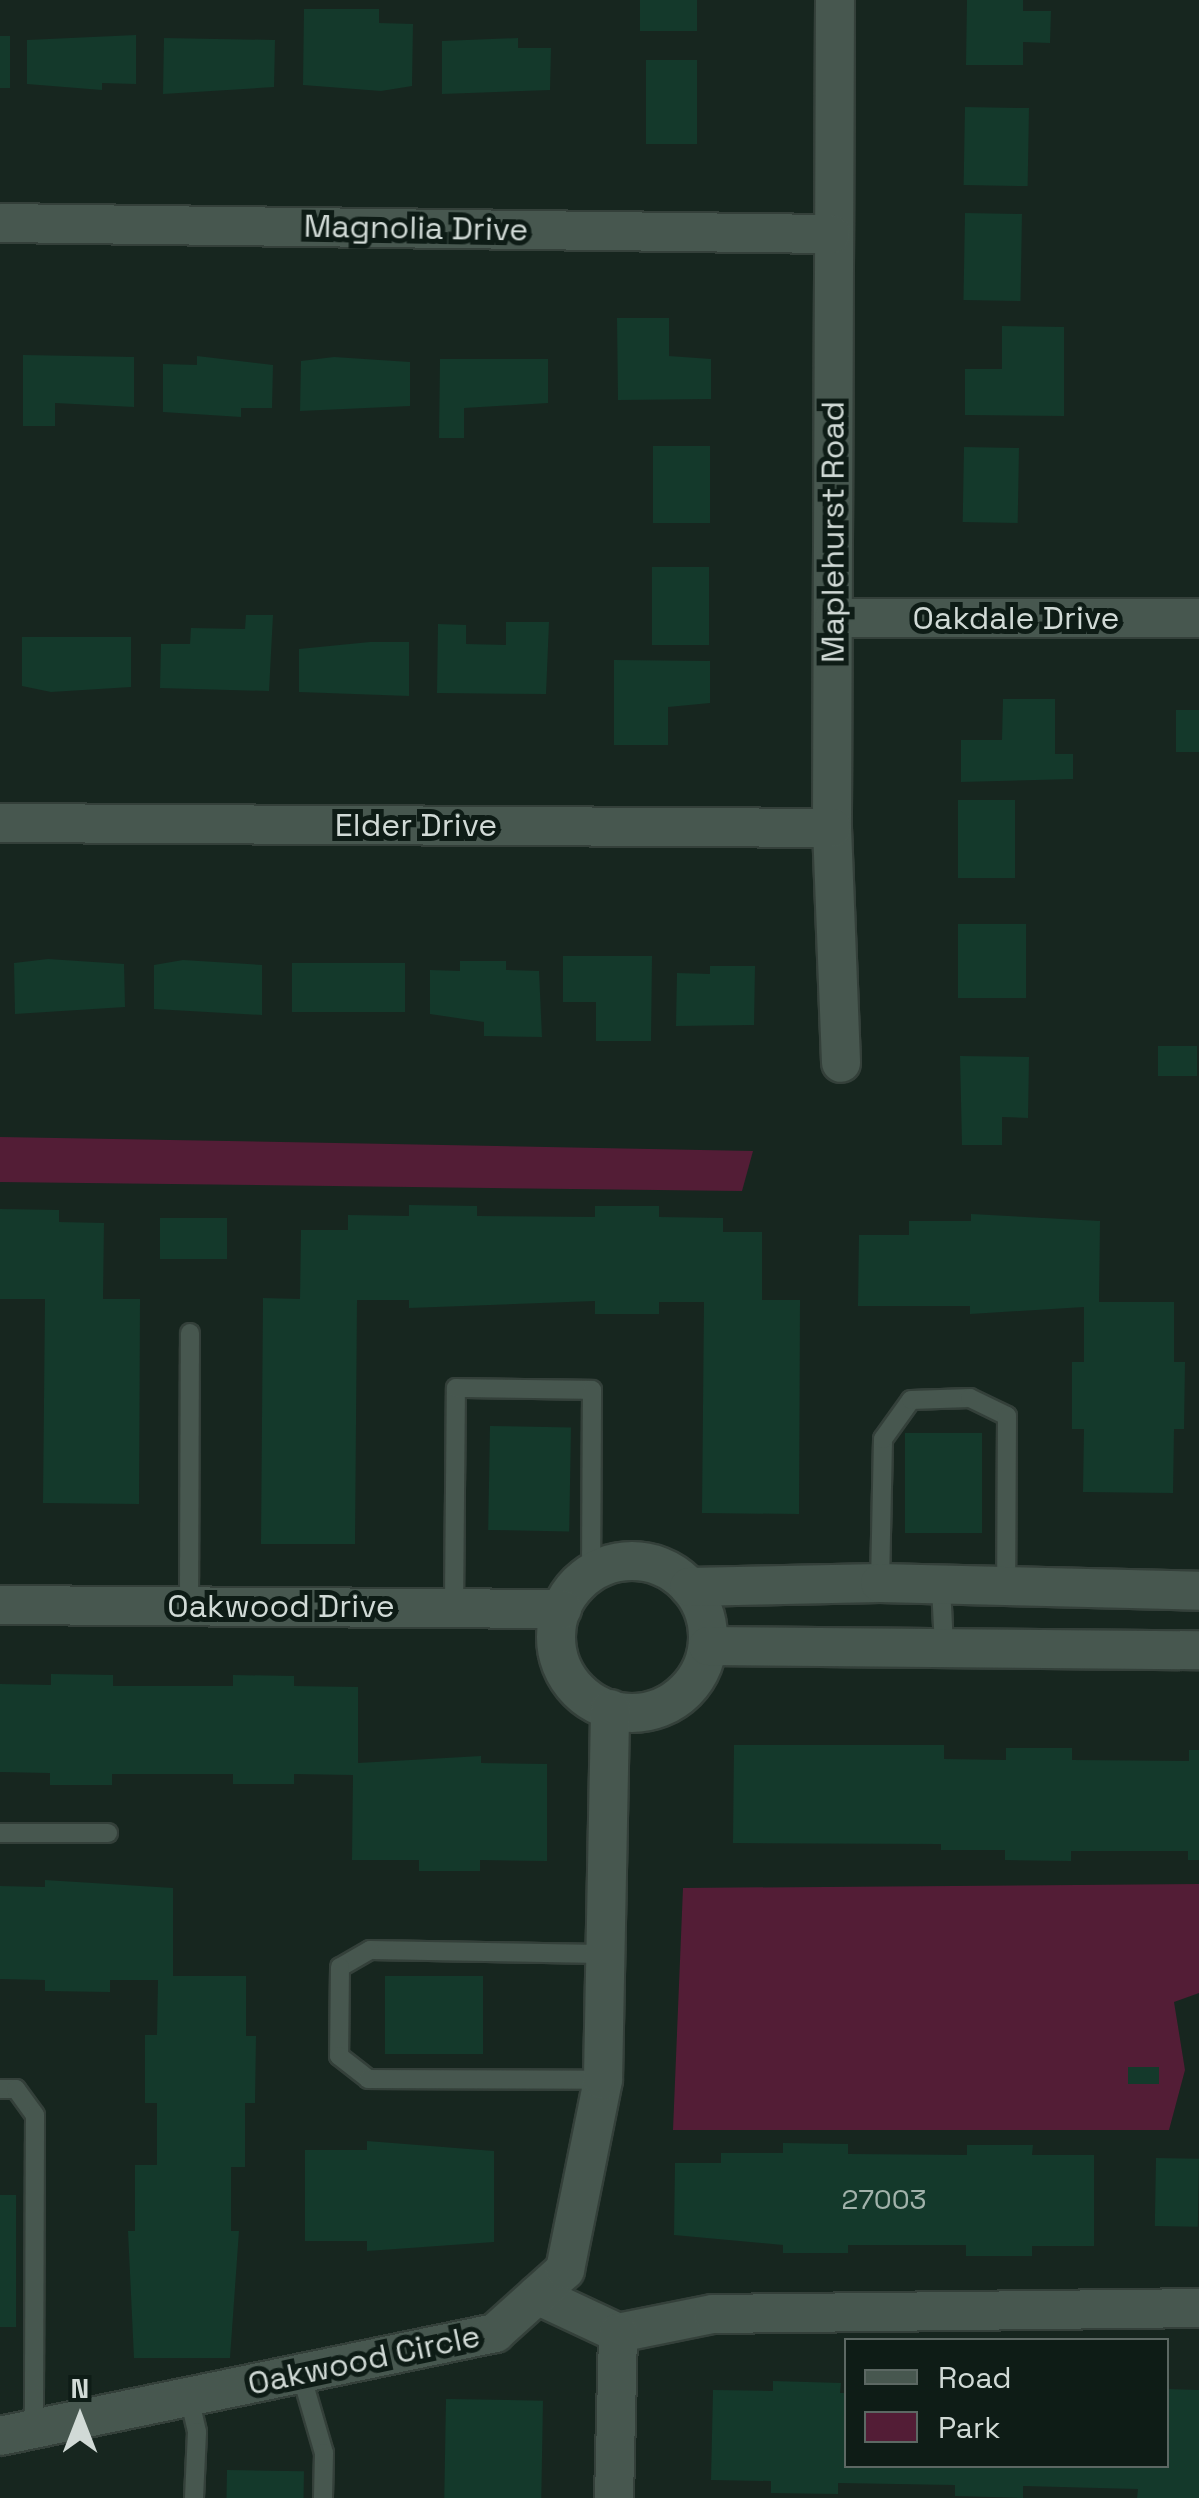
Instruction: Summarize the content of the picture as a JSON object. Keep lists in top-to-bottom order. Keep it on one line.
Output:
{"streets":{"street":["Magnolia Drive","Maplehurst Road","Oakdale Drive","Elder Drive","Oakwood Drive","Oakwood Circle"]},"crossings":[["Magnolia Drive","Maplehurst Road"],["Maplehurst Road","Oakdale Drive"],["Maplehurst Road","Elder Drive"],["Oakwood Drive","Oakwood Circle"]],"house_numbers":["27003"],"legend":["Road","Park"],"north":"top"}
